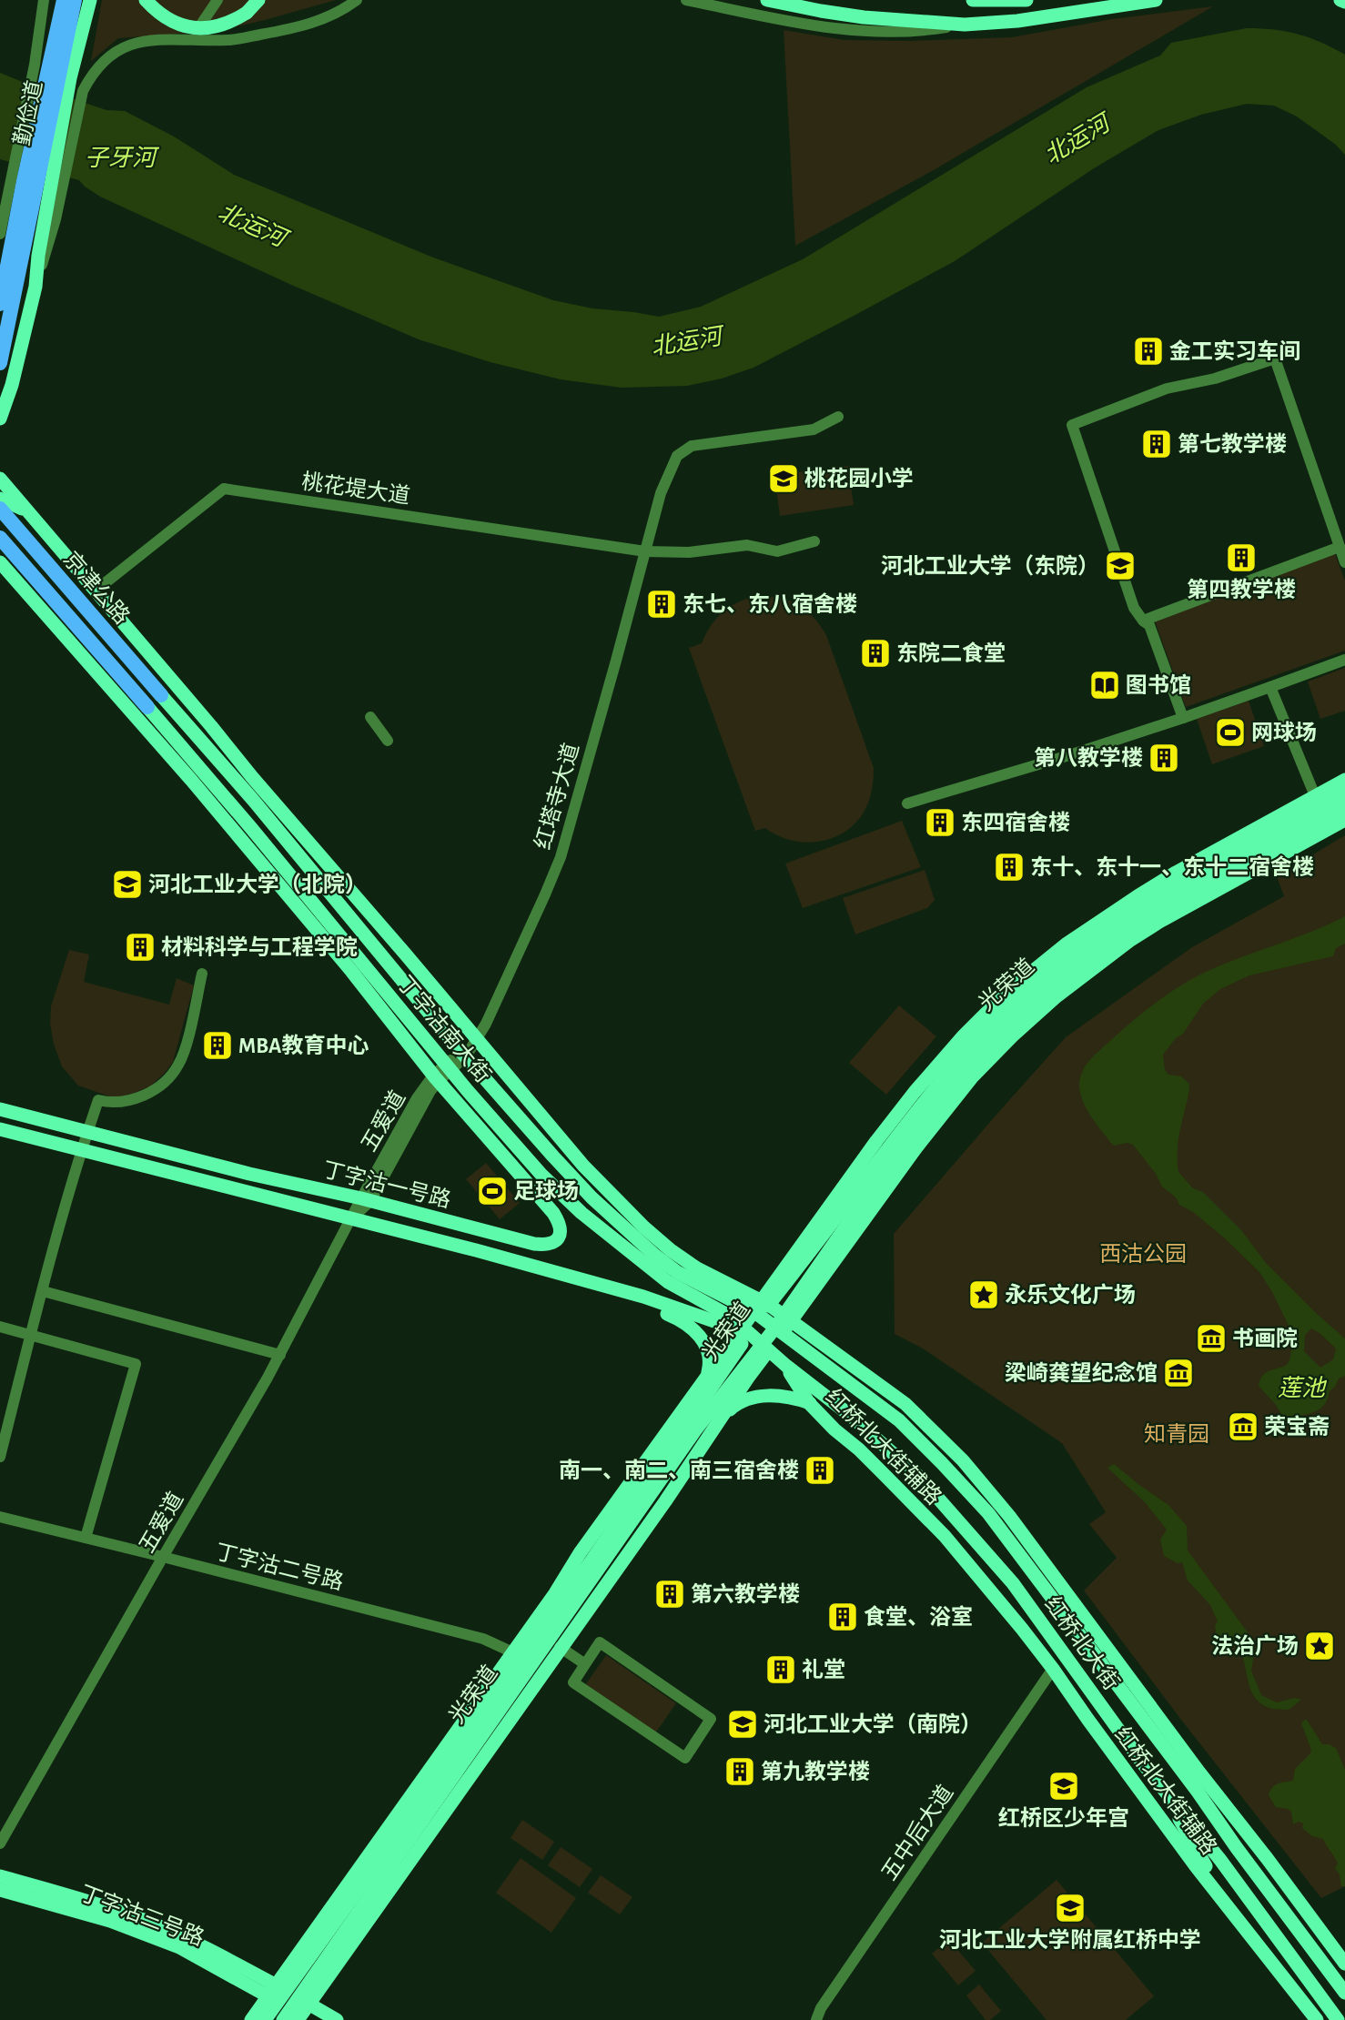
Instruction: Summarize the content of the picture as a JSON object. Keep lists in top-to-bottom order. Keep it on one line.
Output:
{"streets":{"highway":["勤俭道","京津公路"],"main road":["光荣道","丁字沽南大街","丁字沽一号路","红桥北大街辅路","红桥北大街","丁字沽三号路"],"street":["桃花堤大道","红塔寺大道","五爱道","丁字沽二号路","五中后大道"]},"crossings":[["桃花堤大道","红塔寺大道"],["京津公路","丁字沽南大街"],["红塔寺大道","丁字沽南大街"],["红塔寺大道","五爱道"],["光荣道","丁字沽南大街"],["光荣道","丁字沽一号路"],["光荣道","丁字沽二号路"],["光荣道","红桥北大街"],["光荣道","丁字沽三号路"],["丁字沽南大街","五爱道"],["丁字沽南大街","丁字沽一号路"],["丁字沽南大街","红桥北大街"],["五爱道","丁字沽一号路"],["五爱道","丁字沽二号路"],["丁字沽一号路","红桥北大街"],["红桥北大街辅路","红桥北大街"],["红桥北大街辅路","五中后大道"]],"water":["北运河","子牙河","莲池"],"parks":["西沽公园","知青园"],"places":{"building":["金工实习车间","第七教学楼","第四教学楼","东七、东八宿舍楼","东院二食堂","第八教学楼","东四宿舍楼","东十、东十一、东十二宿舍楼","材料科学与工程学院","MBA教育中心","南一、南二、南三宿舍楼","第六教学楼","食堂、浴室","礼堂","第九教学楼"],"school or university":["桃花园小学","河北工业大学（东院）","河北工业大学（北院）","河北工业大学（南院）","红桥区少年宫","河北工业大学附属红桥中学"],"library":["图书馆"],"sports":["网球场","足球场"],"place":["永乐文化广场","法治广场"],"museum":["书画院","梁崎龚望纪念馆","荣宝斋"]}}
